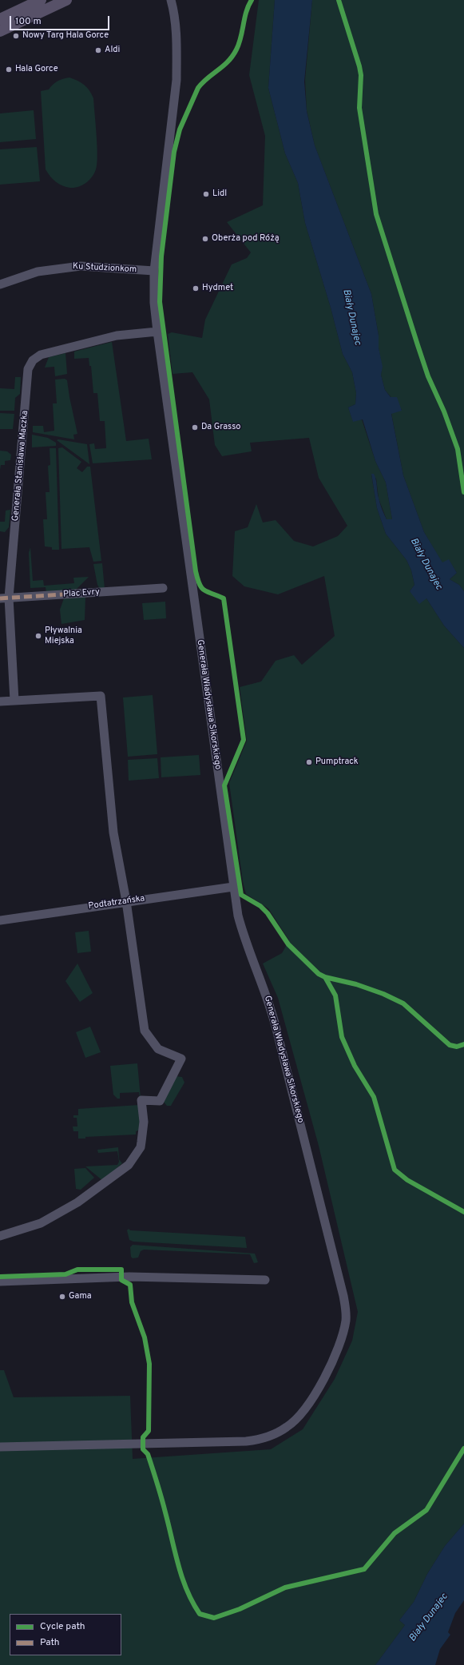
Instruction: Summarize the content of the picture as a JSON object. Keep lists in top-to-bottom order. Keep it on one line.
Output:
{"streets":{"street":["Ku Studzionkom","Generała Stanisława Maczka","Plac Evry","Generała Władysława Sikorskiego","Podtatrzańska"]},"crossings":[["Ku Studzionkom","Generała Władysława Sikorskiego"],["Generała Stanisława Maczka","Plac Evry"],["Generała Stanisława Maczka","Generała Władysława Sikorskiego"],["Generała Władysława Sikorskiego","Podtatrzańska"]],"water":["Biały Dunajec"],"places":["Nowy Targ Hala Gorce","Aldi","Hala Gorce","Lidl","Oberża pod Różą","Hydmet","Da Grasso","Pływalnia Miejska","Pumptrack","Gama"],"legend":["Cycle path","Path"],"scale_bar":"100 m"}
